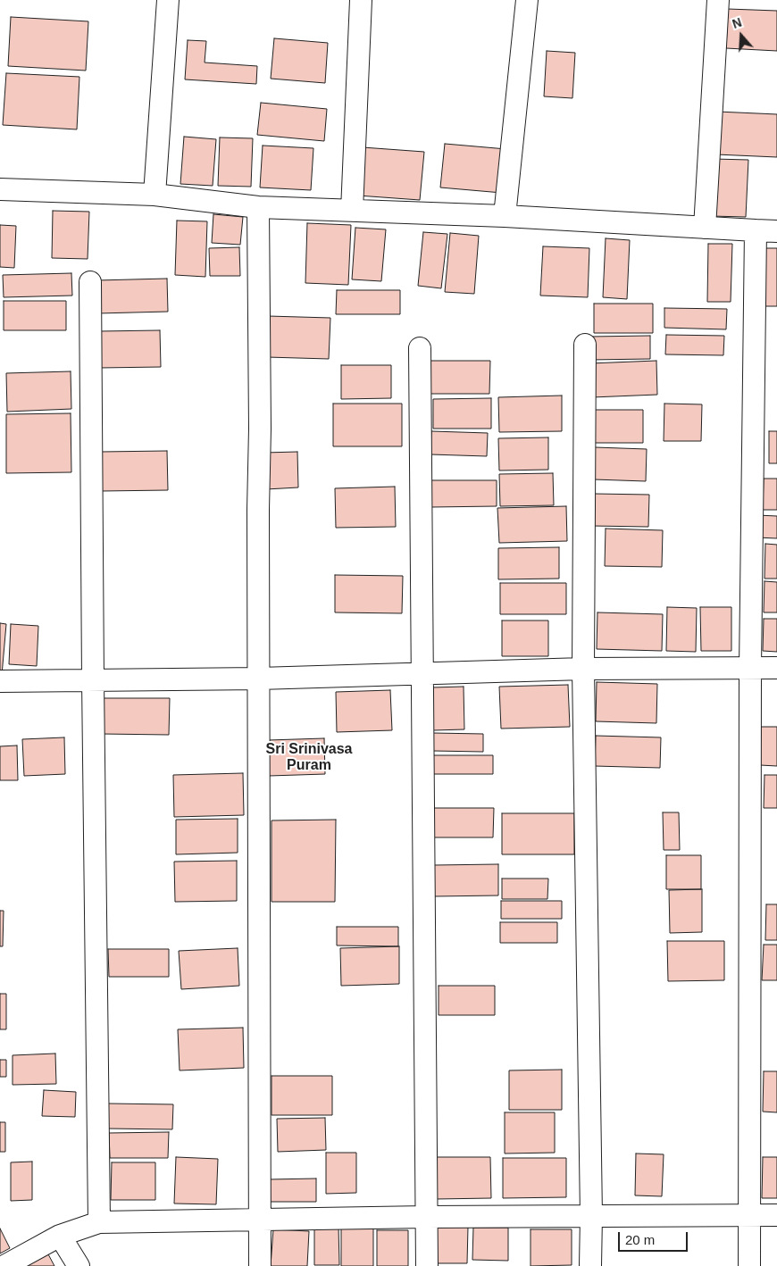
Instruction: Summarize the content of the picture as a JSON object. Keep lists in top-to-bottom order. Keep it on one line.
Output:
{"districts":["Sri Srinivasa Puram"],"scale_bar":"20 m","north":"top"}
